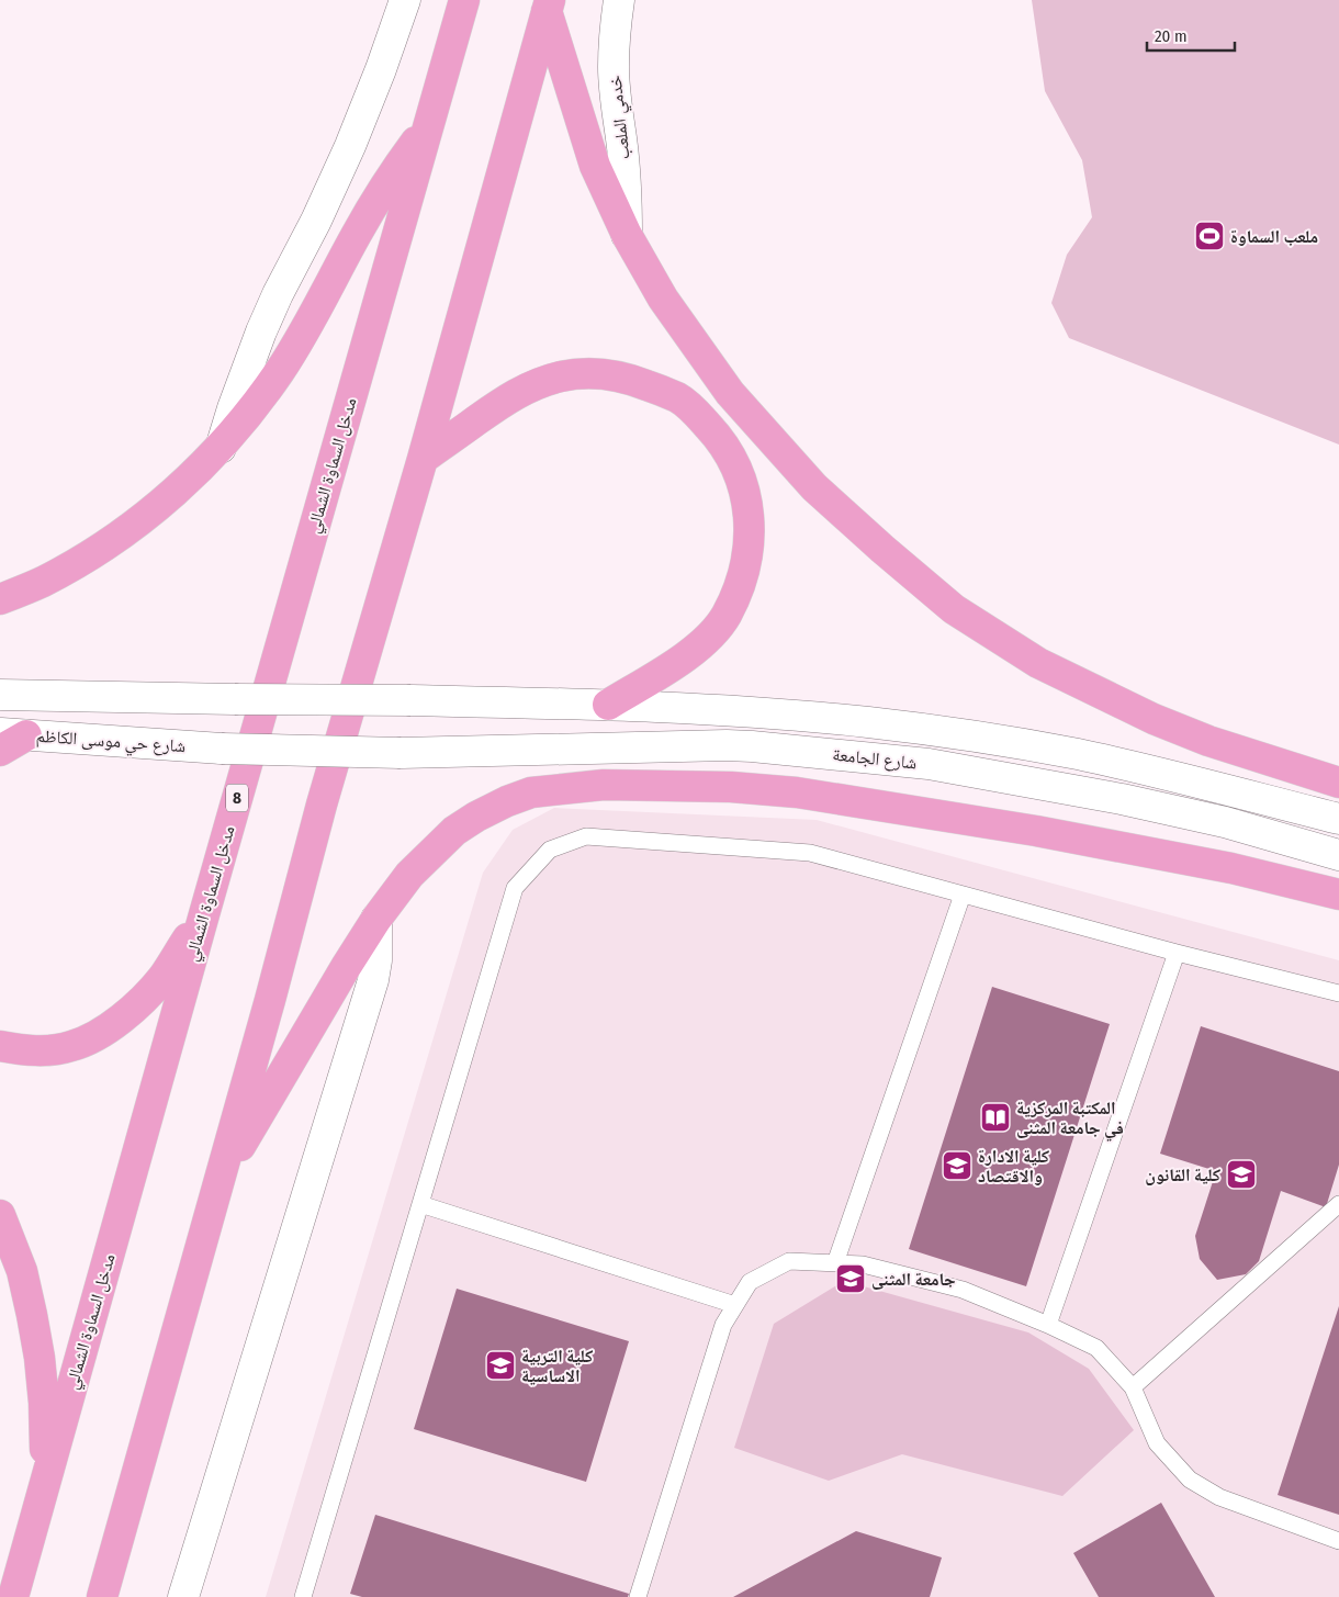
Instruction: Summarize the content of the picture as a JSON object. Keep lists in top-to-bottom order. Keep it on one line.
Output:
{"streets":{"highway":["مدخل السماوة الشمالي","8"],"main road":["خدمي الملعب","شارع حي موسى الكاظم","شارع الجامعة"]},"crossings":[["شارع حي موسى الكاظم","شارع الجامعة"]],"places":{"sports":["ملعب السماوة"],"library":["المكتبة المركزية في جامعة المثنى"],"school or university":["كلية الادارة والاقتصاد","كلية القانون","جامعة المثنى","كلية التربية الاساسية"]},"scale_bar":"20 m"}
